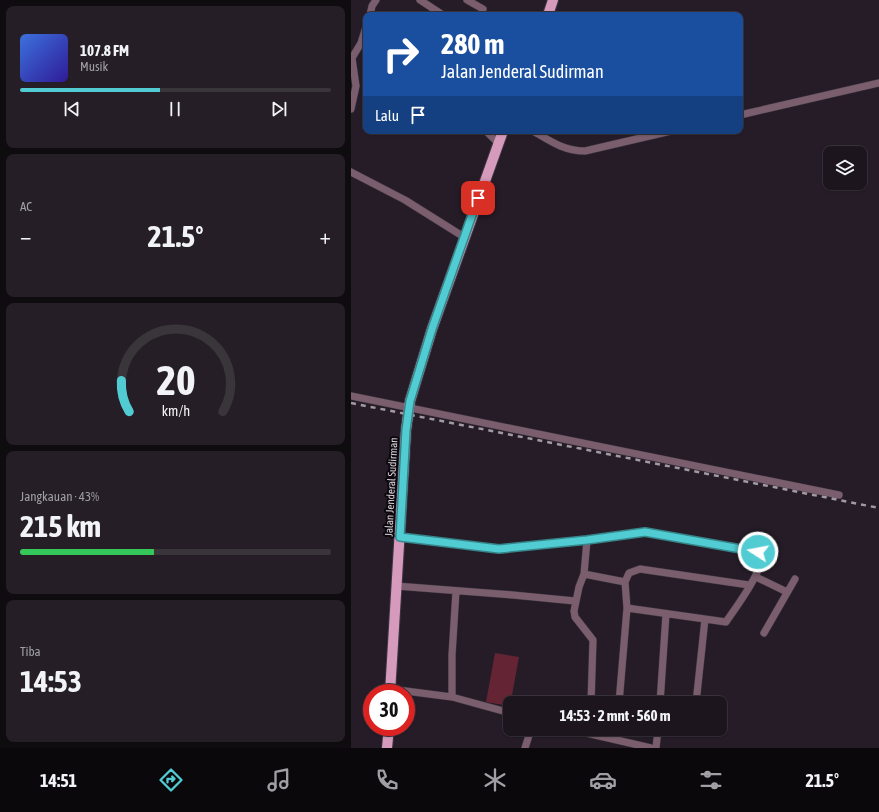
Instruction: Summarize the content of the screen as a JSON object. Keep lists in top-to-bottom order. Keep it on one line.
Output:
{"streets":{"main road":["Jalan Jenderal Sudirman"]},"page":{"turn":["280 m","Jalan Jenderal Sudirman"],"song":["107.8 FM","Musik"],"then":"Lalu","tile":["AC",["Jangkauan · 43%","215 km"],["Tiba","14:53"]],"heat":["−","21.5°","+"],"limit":"30","trip":"14:53 · 2 mnt · 560 m","tabs":["14:51","21.5°"],"gauge":["20","km/h"]}}
